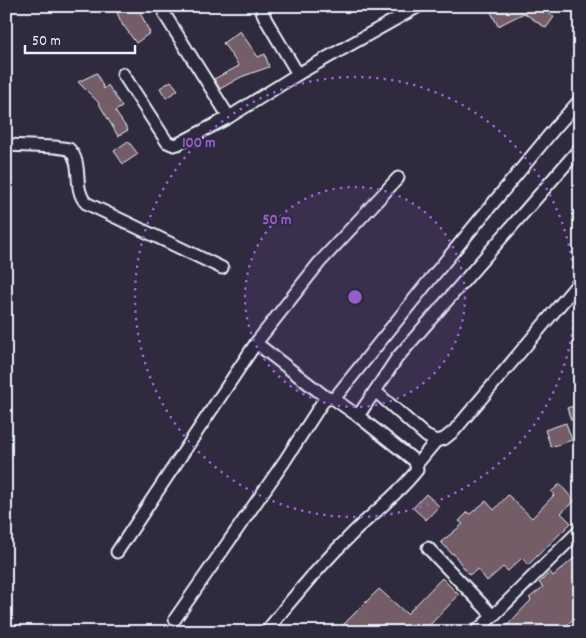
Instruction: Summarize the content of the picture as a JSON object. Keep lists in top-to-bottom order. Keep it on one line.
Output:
{"scale_bar":"50 m","rings":["100 m","50 m"]}
